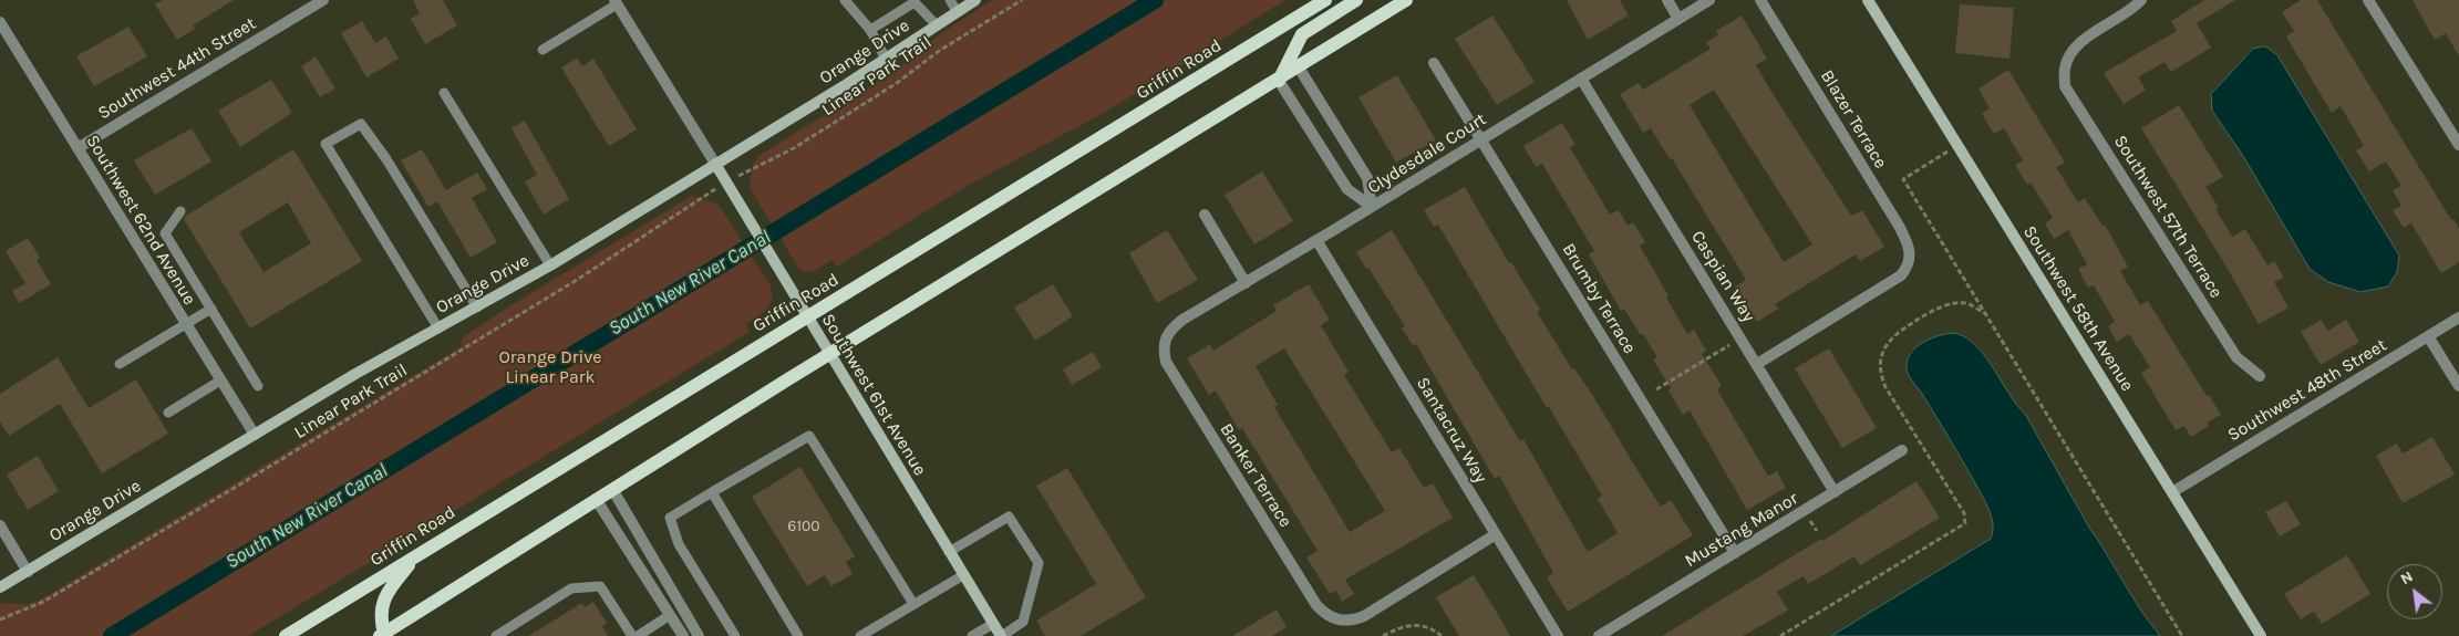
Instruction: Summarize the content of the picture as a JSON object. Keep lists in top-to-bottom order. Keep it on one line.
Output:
{"streets":{"main road":["Griffin Road"],"street":["Orange Drive","Southwest 44th Street","Blazer Terrace","Clydesdale Court","Southwest 57th Terrace","Southwest 62nd Avenue","Caspian Way","Brumby Terrace","Southwest 58th Avenue","Southwest 48th Street","Southwest 61st Avenue","Santacruz Way","Banker Terrace","Mustang Manor"],"path":["Linear Park Trail"]},"crossings":[["Orange Drive","Southwest 62nd Avenue"],["Orange Drive","Southwest 61st Avenue"],["Southwest 44th Street","Southwest 62nd Avenue"],["Griffin Road","Southwest 61st Avenue"],["Blazer Terrace","Caspian Way"],["Clydesdale Court","Caspian Way"],["Clydesdale Court","Brumby Terrace"],["Clydesdale Court","Santacruz Way"],["Clydesdale Court","Banker Terrace"],["Caspian Way","Mustang Manor"],["Brumby Terrace","Mustang Manor"],["Southwest 58th Avenue","Southwest 48th Street"],["Santacruz Way","Banker Terrace"]],"water":["South New River Canal"],"parks":["Orange Drive Linear Park"],"house_numbers":["6100"],"north":"top left"}
